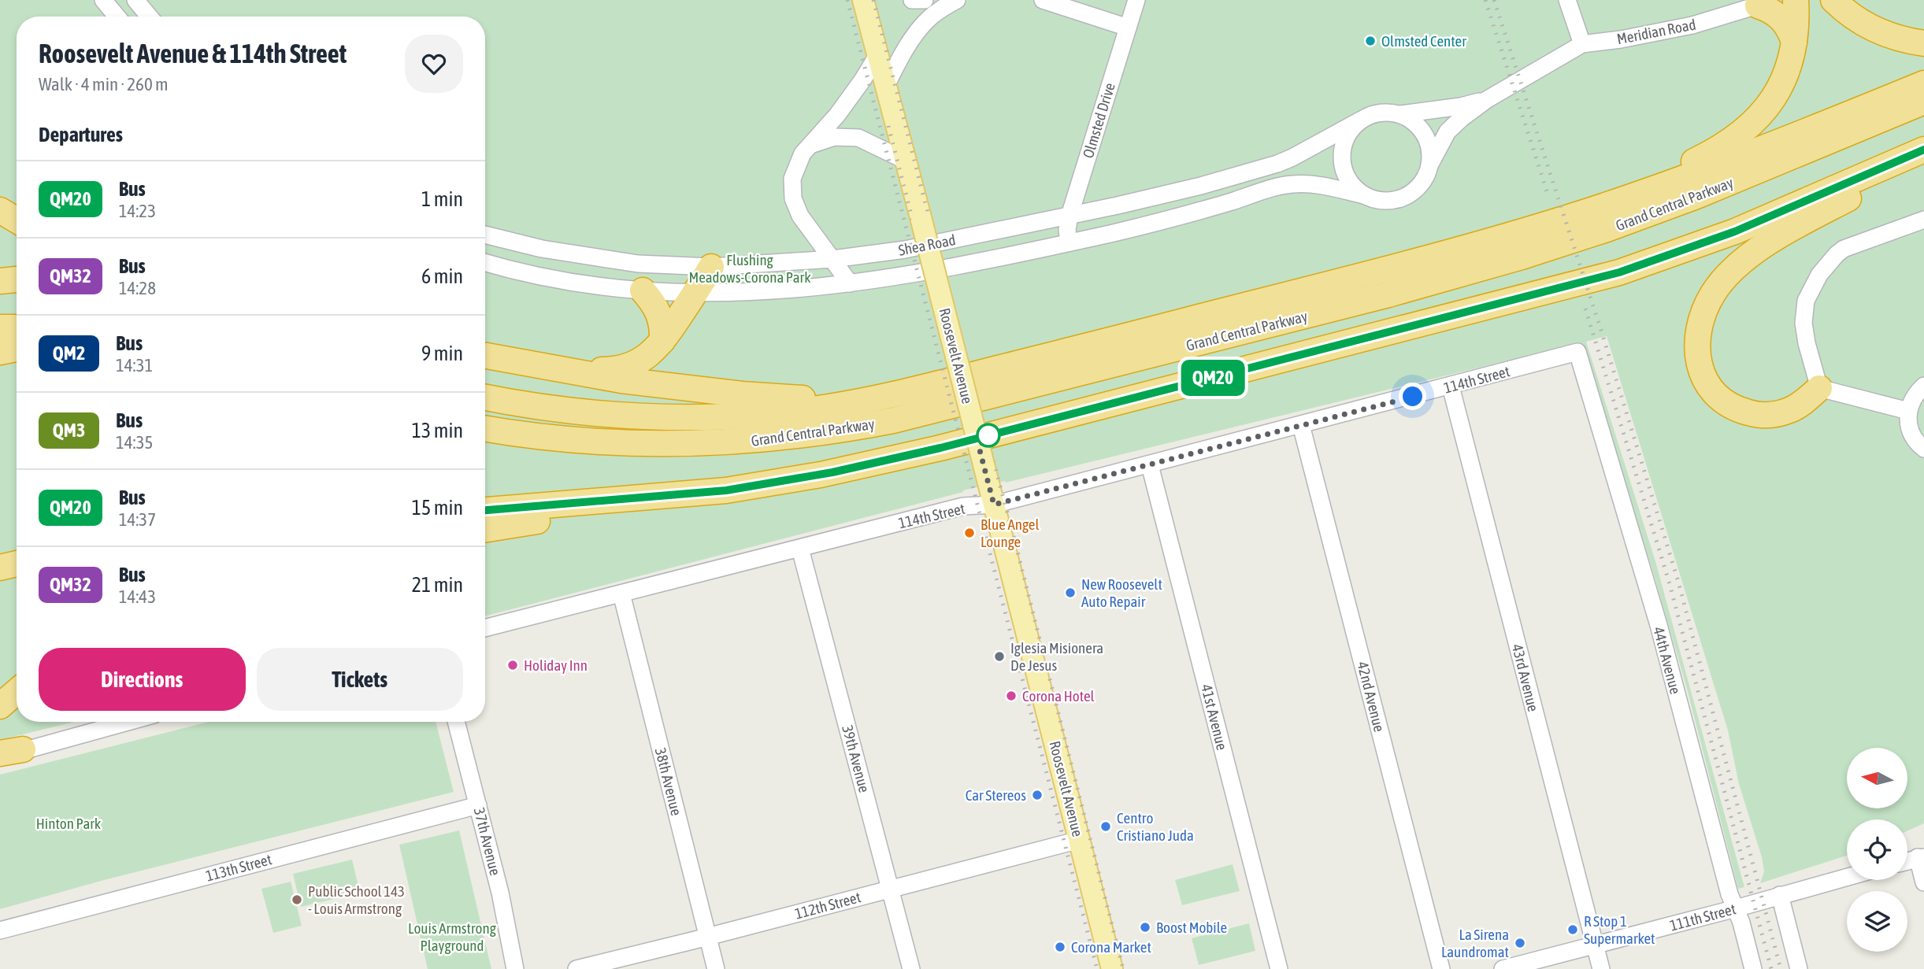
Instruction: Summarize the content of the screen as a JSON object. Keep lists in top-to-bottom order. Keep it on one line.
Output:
{"streets":{"highway":["Grand Central Parkway"],"main road":["Roosevelt Avenue"],"street":["Meridian Road","Olmsted Drive","Shea Road","114th Street","44th Avenue","43rd Avenue","42nd Avenue","41st Avenue","39th Avenue","38th Avenue","37th Avenue","113th Street","112th Street","111th Street"]},"crossings":[["Olmsted Drive","Shea Road"],["Roosevelt Avenue","114th Street"],["Roosevelt Avenue","112th Street"],["114th Street","44th Avenue"],["114th Street","43rd Avenue"],["114th Street","42nd Avenue"],["114th Street","41st Avenue"],["114th Street","39th Avenue"],["114th Street","38th Avenue"],["44th Avenue","111th Street"],["43rd Avenue","111th Street"],["39th Avenue","112th Street"],["38th Avenue","112th Street"],["37th Avenue","113th Street"]],"parks":["Flushing Meadows-Corona Park","Hinton Park","Louis Armstrong Playground"],"places":["Olmsted Center","Blue Angel Lounge","New Roosevelt Auto Repair","Iglesia Misionera De Jesus","Holiday Inn","Corona Hotel","Car Stereos","Centro Cristiano Juda","Public School 143 - Louis Armstrong","Boost Mobile","R Stop 1 Supermarket","La Sirena Laundromat","Corona Market"],"lines":["bus line QM20"],"north":"left","page":{"on_map":"QM20","heading":[["Roosevelt Avenue & 114th Street","Walk · 4 min · 260 m"],"Departures"],"list":[{"mark":"QM20","name":"Bus","note":"14:23","value":"1 min"},{"mark":"QM32","name":"Bus","note":"14:28","value":"6 min"},{"mark":"QM2","name":"Bus","note":"14:31","value":"9 min"},{"mark":"QM3","name":"Bus","note":"14:35","value":"13 min"},{"mark":"QM20","name":"Bus","note":"14:37","value":"15 min"},{"mark":"QM32","name":"Bus","note":"14:43","value":"21 min"}],"buttons":["Directions","Tickets"]}}
